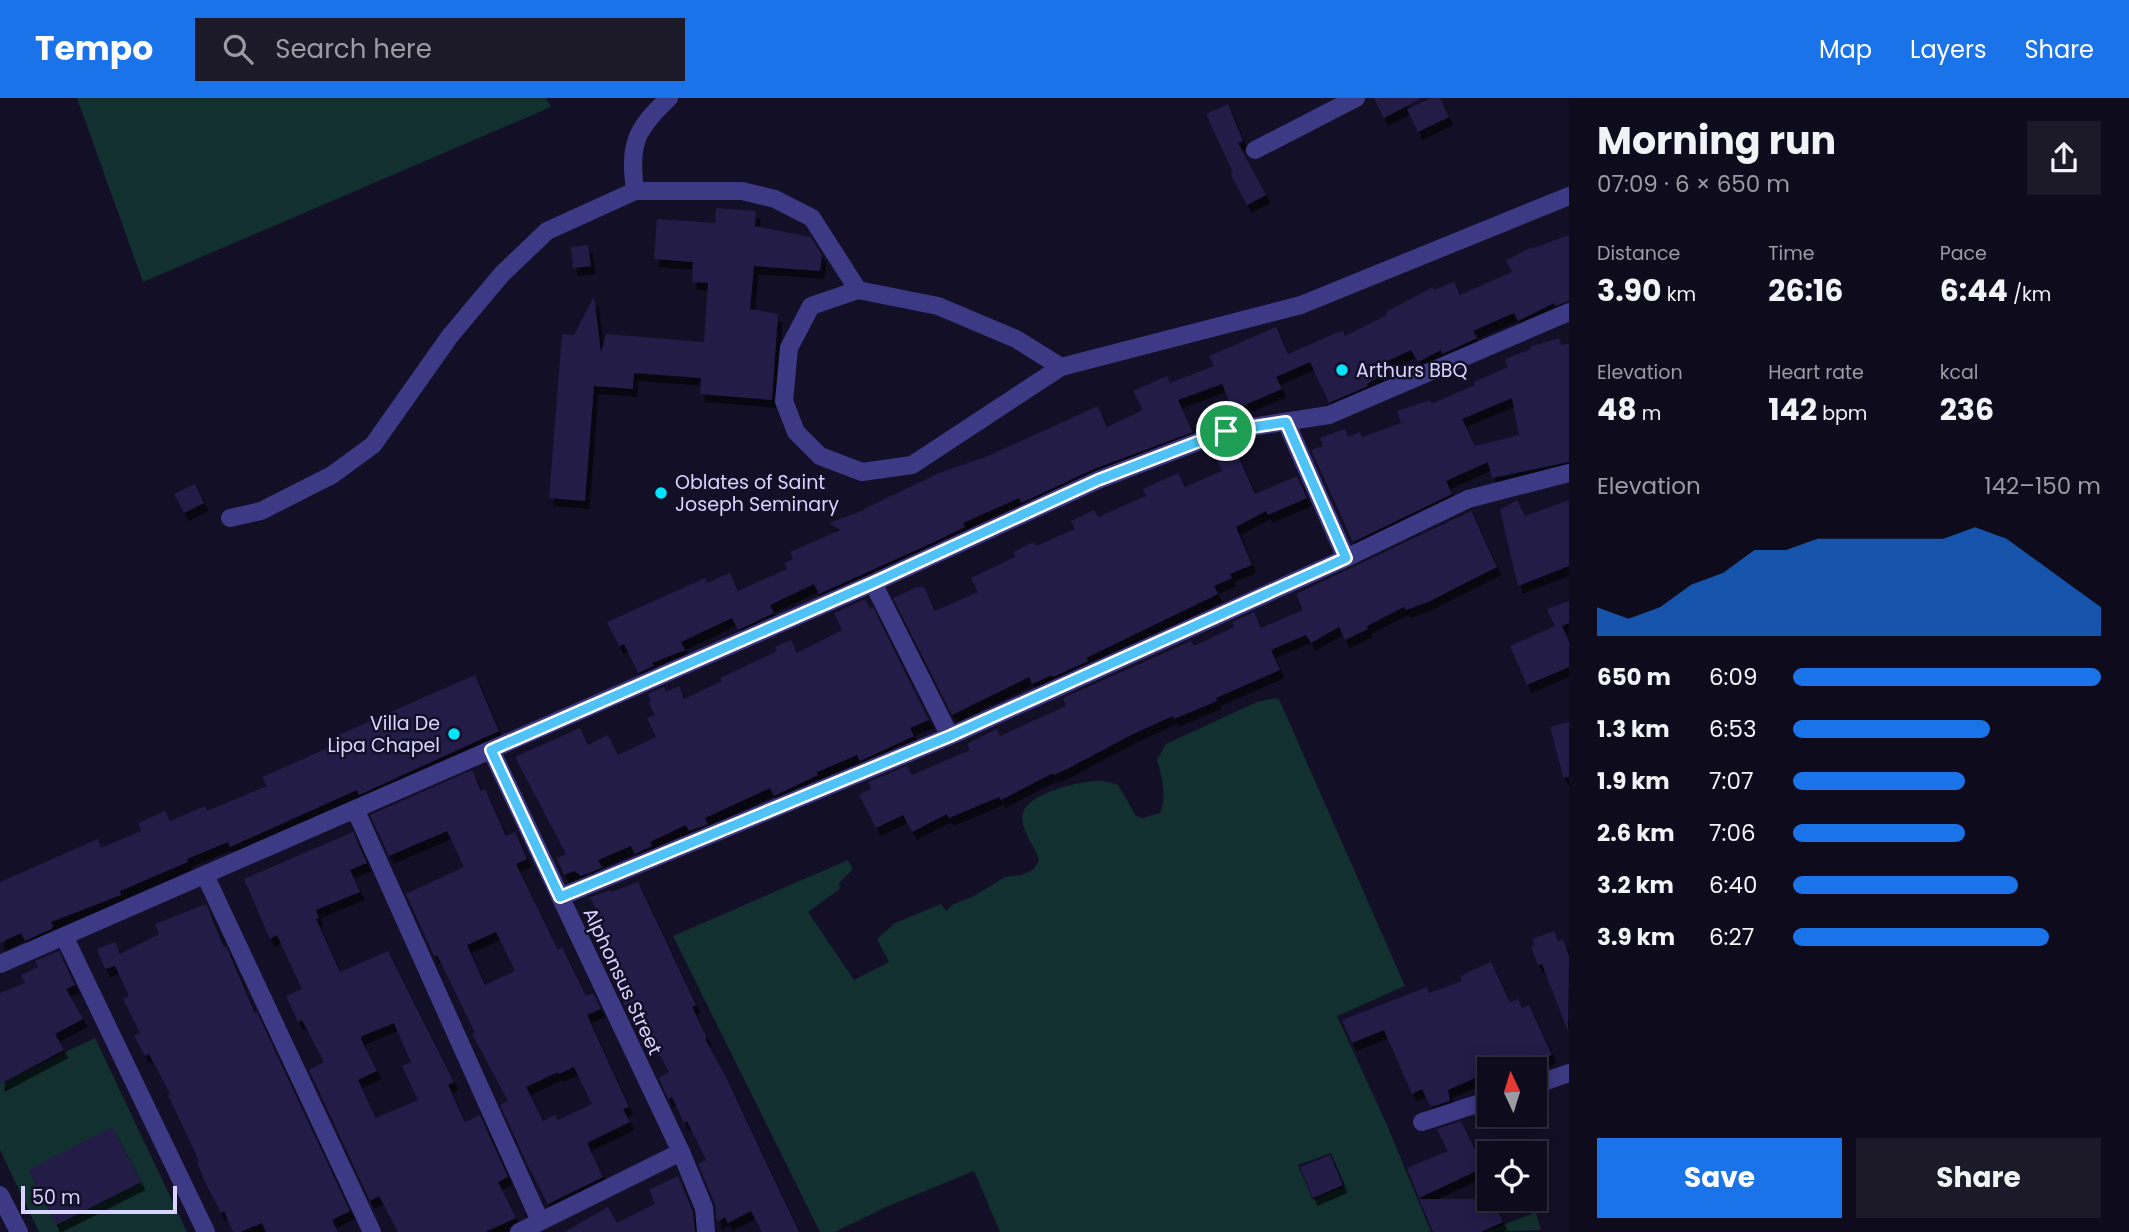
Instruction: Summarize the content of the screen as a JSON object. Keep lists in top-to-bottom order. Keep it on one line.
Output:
{"streets":{"street":["Alphonsus Street"]},"places":["Arthurs BBQ","Oblates of Saint Joseph Seminary","Villa De Lipa Chapel"],"scale_bar":"50 m","north":"top","page":{"header":"Tempo","search":"Search here","nav":["Map","Layers","Share"],"heading":["Morning run","07:09 · 6 × 650 m"],"stats":[["Distance","3.90 km"],["Time","26:16"],["Pace","6:44 /km"],["Elevation","48 m"],["Heart rate","142 bpm"],["kcal","236"]],"chart":["Elevation","142–150 m"],"list":[{"name":"650 m","note":"6:09"},{"name":"1.3 km","note":"6:53"},{"name":"1.9 km","note":"7:07"},{"name":"2.6 km","note":"7:06"},{"name":"3.2 km","note":"6:40"},{"name":"3.9 km","note":"6:27"}],"buttons":["Save","Share"],"scale":"50 m"}}
